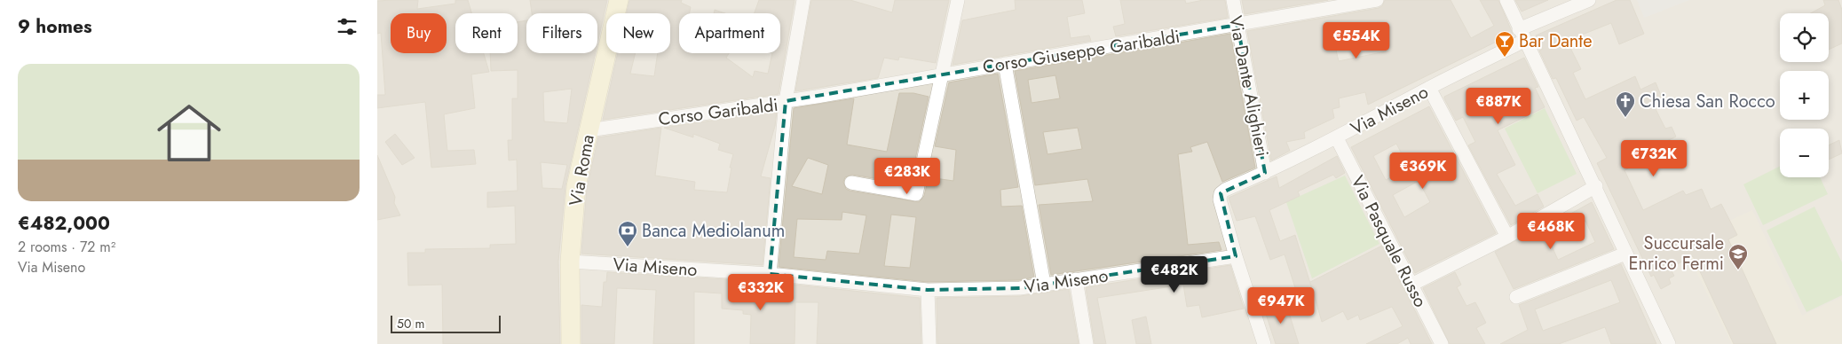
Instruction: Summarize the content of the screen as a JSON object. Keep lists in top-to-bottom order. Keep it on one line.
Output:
{"streets":{"street":["Corso Giuseppe Garibaldi","Via Dante Alighieri","Via Miseno","Corso Garibaldi","Via Roma","Via Pasquale Russo"]},"crossings":[["Corso Giuseppe Garibaldi","Via Dante Alighieri"],["Corso Giuseppe Garibaldi","Corso Garibaldi"],["Via Dante Alighieri","Via Miseno"],["Via Miseno","Corso Garibaldi"],["Via Miseno","Via Roma"],["Via Miseno","Via Pasquale Russo"],["Corso Garibaldi","Via Roma"]],"places":{"bar":["Bar Dante"],"church":["Chiesa San Rocco"],"bank":["Banca Mediolanum"],"school or university":["Succursale Enrico Fermi"]},"scale_bar":"50 m","page":{"heading":"9 homes","map_buttons":["+","−"],"chip":["Buy","Rent","Filters","New","Apartment"],"price":["€554K","€887K","€732K","€369K","€283K","€468K","€482K","€332K","€947K"],"list":[{"name":"€482,000","note":"2 rooms · 72 m² · Via Miseno"}],"scale":"50 m"}}
